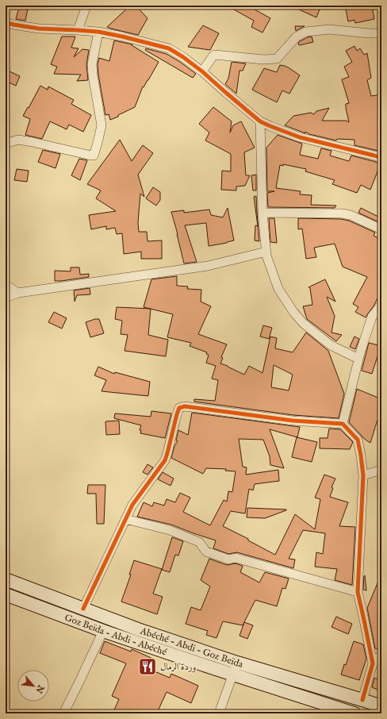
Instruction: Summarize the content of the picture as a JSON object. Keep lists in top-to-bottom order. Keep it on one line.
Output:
{"streets":{"main road":["Goz Beïda - Abdi - Abéché","Abéché - Abdi - Goz Beïda"]},"crossings":[["Goz Beïda - Abdi - Abéché","Abéché - Abdi - Goz Beïda"]],"places":{"restaurant":["وردة الرمال"]},"north":"bottom right"}
